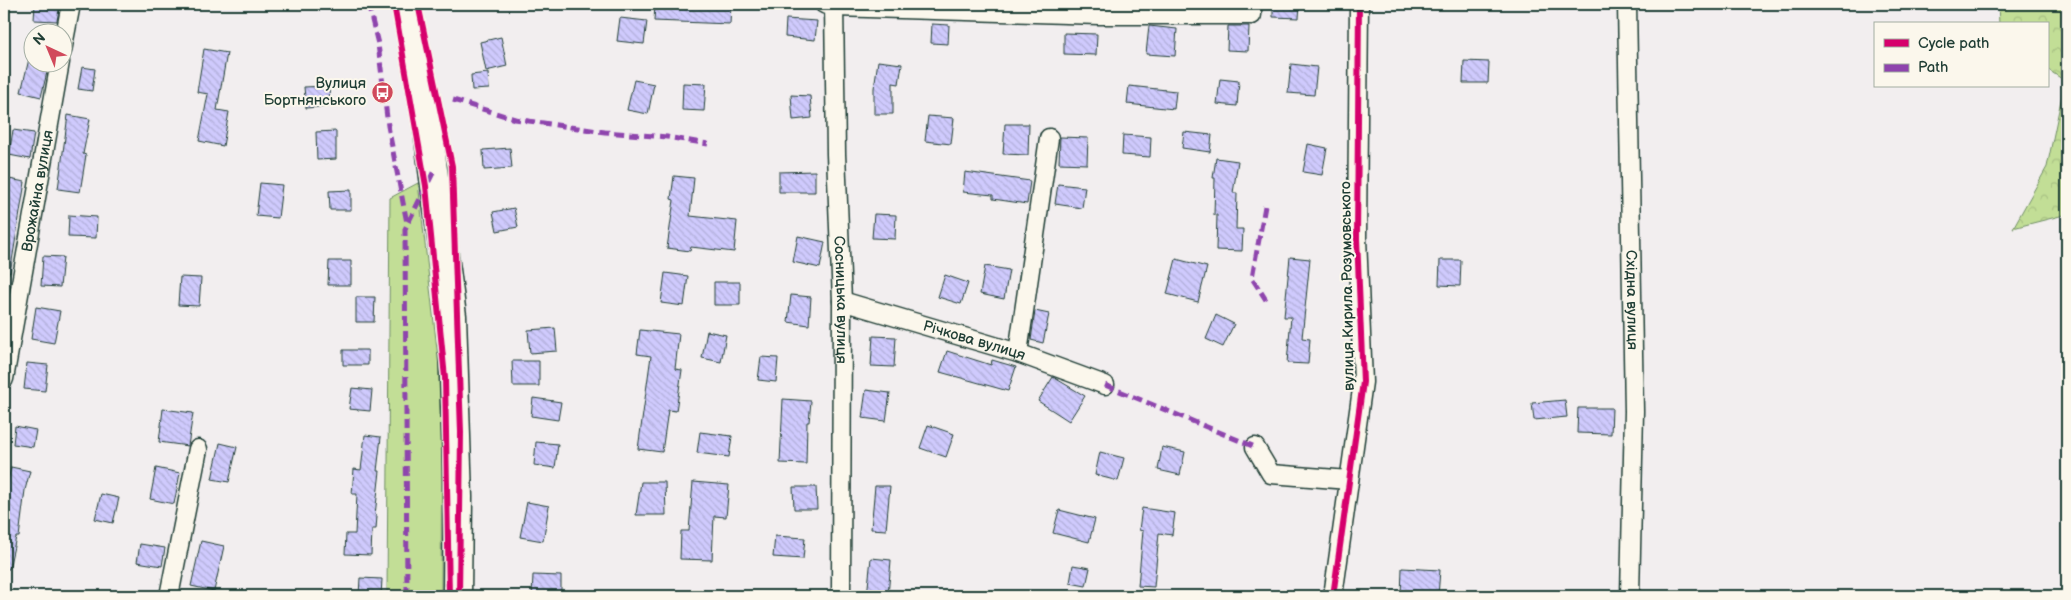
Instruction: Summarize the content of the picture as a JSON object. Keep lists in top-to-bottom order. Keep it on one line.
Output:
{"streets":{"street":["Врожайна вулиця","вулиця Кирила Розумовського","Сосницька вулиця","Східна вулиця","Річкова вулиця"]},"crossings":[["Сосницька вулиця","Річкова вулиця"]],"places":{"bus stop":["Вулиця Бортнянського"]},"legend":["Cycle path","Path"],"north":"top left"}
